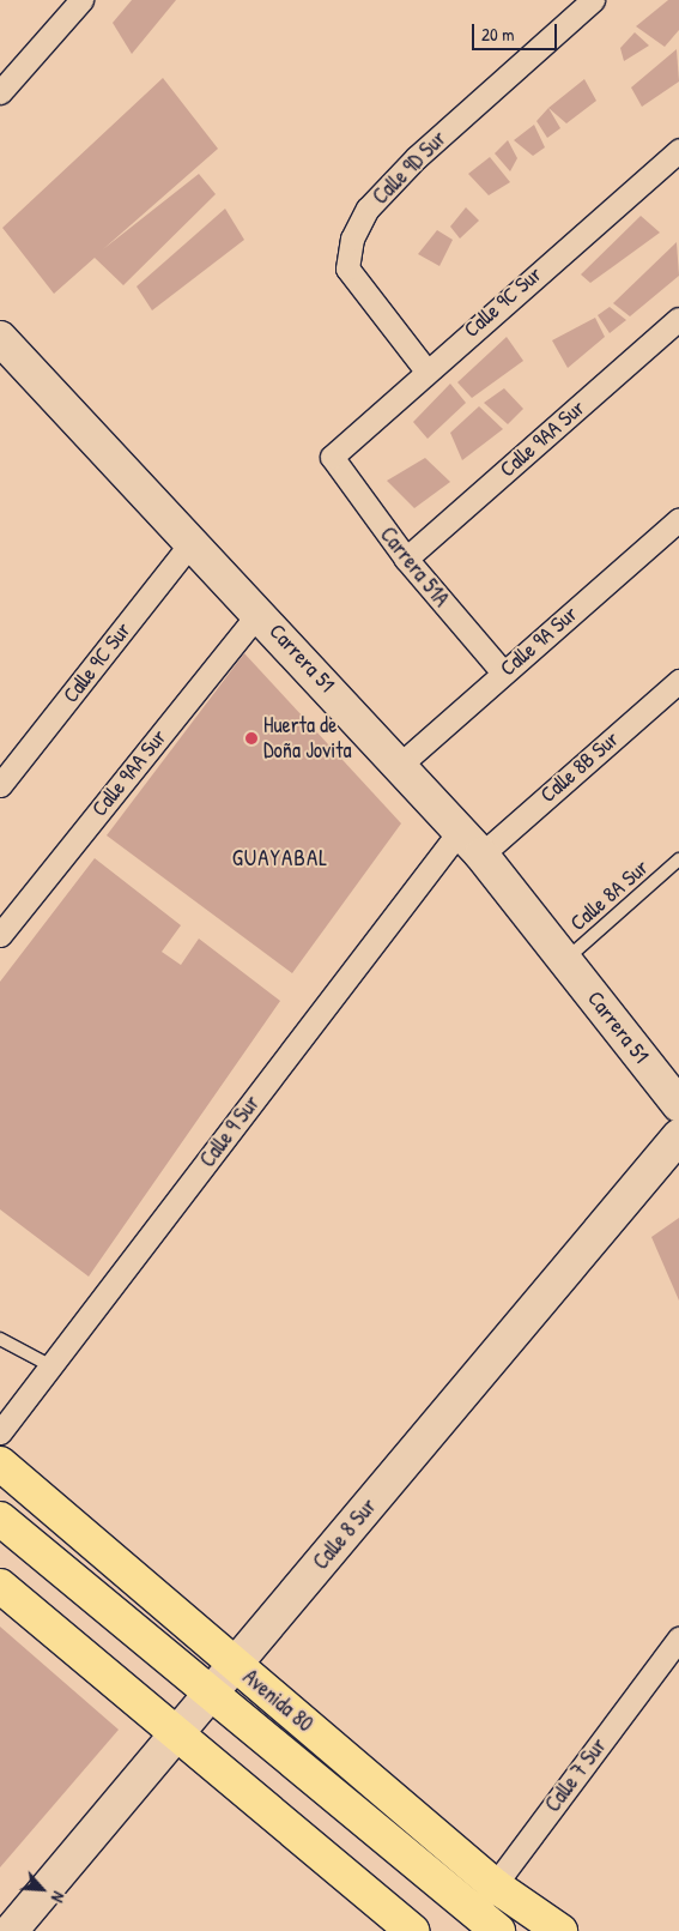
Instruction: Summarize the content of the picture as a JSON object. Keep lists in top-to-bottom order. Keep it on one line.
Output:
{"streets":{"main road":["Avenida 80"],"street":["Calle 9D Sur","Calle 9C Sur","Calle 9AA Sur","Carrera 51A","Calle 9A Sur","Carrera 51","Calle 8B Sur","Calle 9 Sur","Calle 8 Sur","Calle 7 Sur"],"lane":["Calle 8A Sur"]},"crossings":[["Calle 9D Sur","Calle 9C Sur"],["Calle 9C Sur","Carrera 51A"],["Calle 9C Sur","Carrera 51"],["Calle 9AA Sur","Carrera 51A"],["Calle 9AA Sur","Carrera 51"],["Carrera 51A","Calle 9A Sur"],["Calle 9A Sur","Carrera 51"],["Carrera 51","Calle 8B Sur"],["Carrera 51","Calle 8A Sur"],["Carrera 51","Calle 9 Sur"],["Calle 8 Sur","Avenida 80"],["Avenida 80","Calle 7 Sur"]],"districts":["GUAYABAL"],"places":["Huerta de Doña Jovita"],"scale_bar":"20 m","north":"bottom right"}
